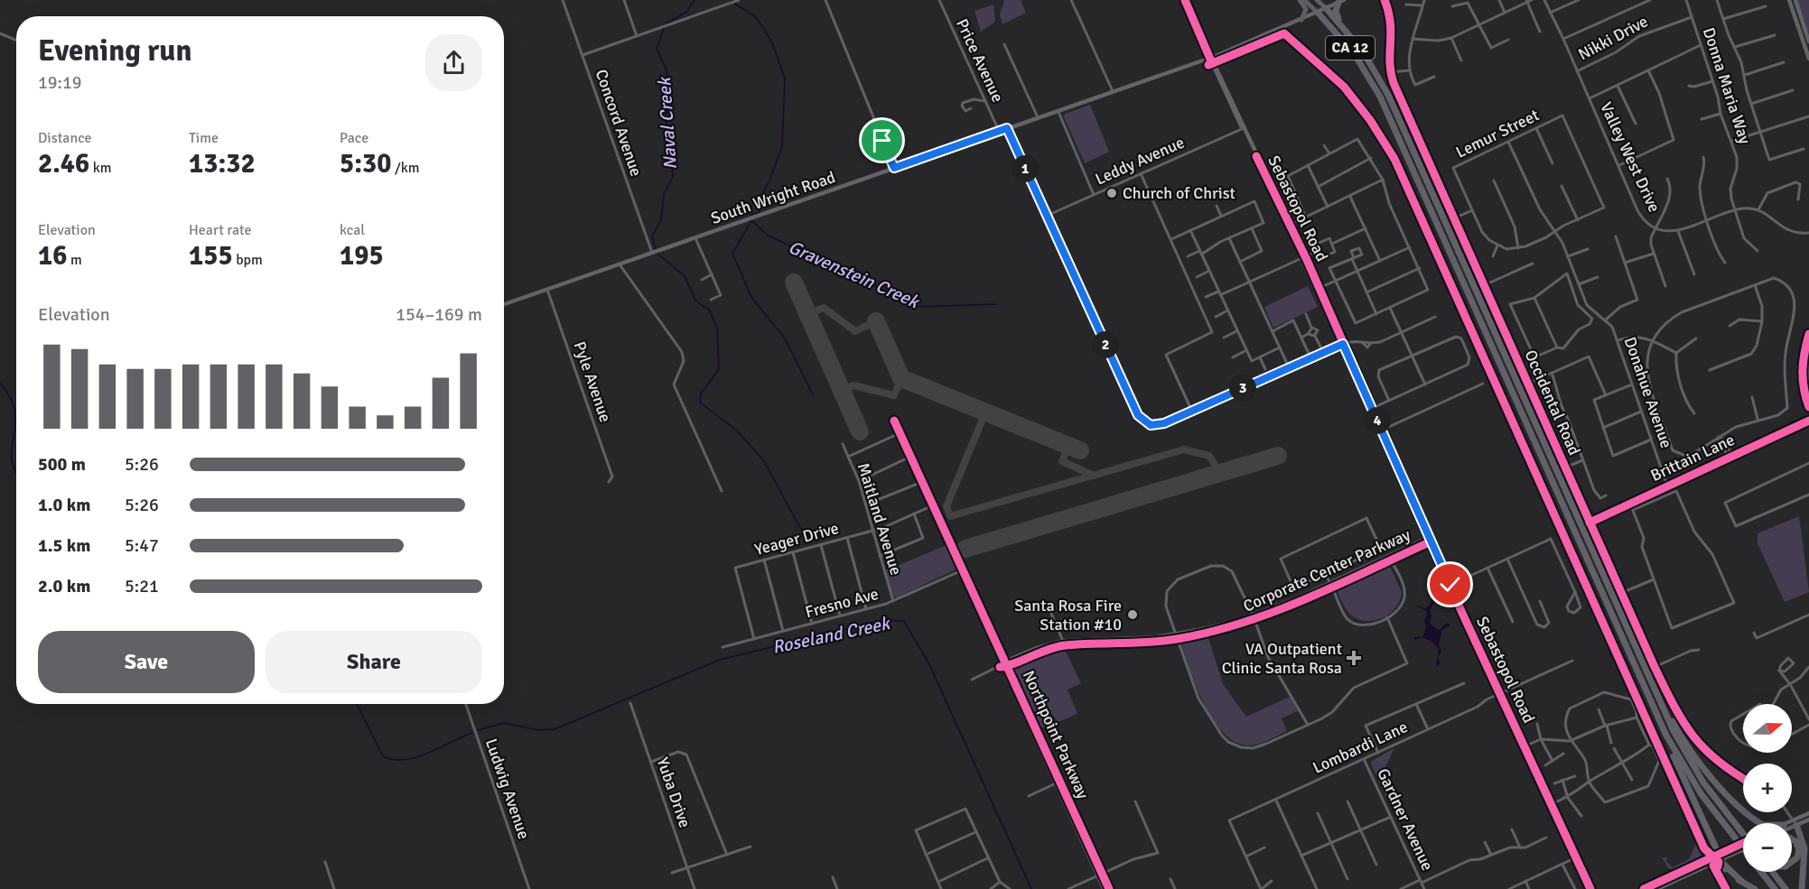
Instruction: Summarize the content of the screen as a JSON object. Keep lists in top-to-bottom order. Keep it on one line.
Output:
{"streets":{"highway":["CA 12"],"main road":["South Wright Road","Sebastopol Road"],"street":["Nikki Drive","Price Avenue","Donna Maria Way","Concord Avenue","Lemur Street","Valley West Drive","Leddy Avenue","Pyle Avenue","Donahue Avenue","Occidental Road","Brittain Lane","Maitland Avenue","Yeager Drive","Corporate Center Parkway","Fresno Ave","Northpoint Parkway","Lombardi Lane","Ludwig Avenue","Yuba Drive","Gardner Avenue"]},"crossings":[["Nikki Drive","Donna Maria Way"],["Nikki Drive","Valley West Drive"],["CA 12","South Wright Road"],["Price Avenue","South Wright Road"],["Donna Maria Way","Valley West Drive"],["Concord Avenue","South Wright Road"],["Lemur Street","Donahue Avenue"],["Leddy Avenue","Sebastopol Road"],["South Wright Road","Sebastopol Road"],["South Wright Road","Pyle Avenue"],["Sebastopol Road","Corporate Center Parkway"],["Sebastopol Road","Lombardi Lane"],["Donahue Avenue","Brittain Lane"],["Occidental Road","Brittain Lane"],["Maitland Avenue","Yeager Drive"],["Maitland Avenue","Fresno Ave"],["Yeager Drive","Fresno Ave"],["Yeager Drive","Northpoint Parkway"],["Corporate Center Parkway","Northpoint Parkway"],["Fresno Ave","Northpoint Parkway"],["Lombardi Lane","Gardner Avenue"]],"water":["Naval Creek","Gravenstein Creek","Roseland Creek"],"places":{"other":["Church of Christ","Santa Rosa Fire Station #10"],"health":["VA Outpatient Clinic Santa Rosa"]},"north":"right","page":{"heading":["Evening run","19:19"],"stats":[["Distance","2.46 km"],["Time","13:32"],["Pace","5:30 /km"],["Elevation","16 m"],["Heart rate","155 bpm"],["kcal","195"]],"pins":["1","2","3","4"],"chart":["Elevation","154–169 m"],"list":[{"name":"500 m","note":"5:26"},{"name":"1.0 km","note":"5:26"},{"name":"1.5 km","note":"5:47"},{"name":"2.0 km","note":"5:21"}],"buttons":["Save","Share"],"map_buttons":["+","−"]}}
